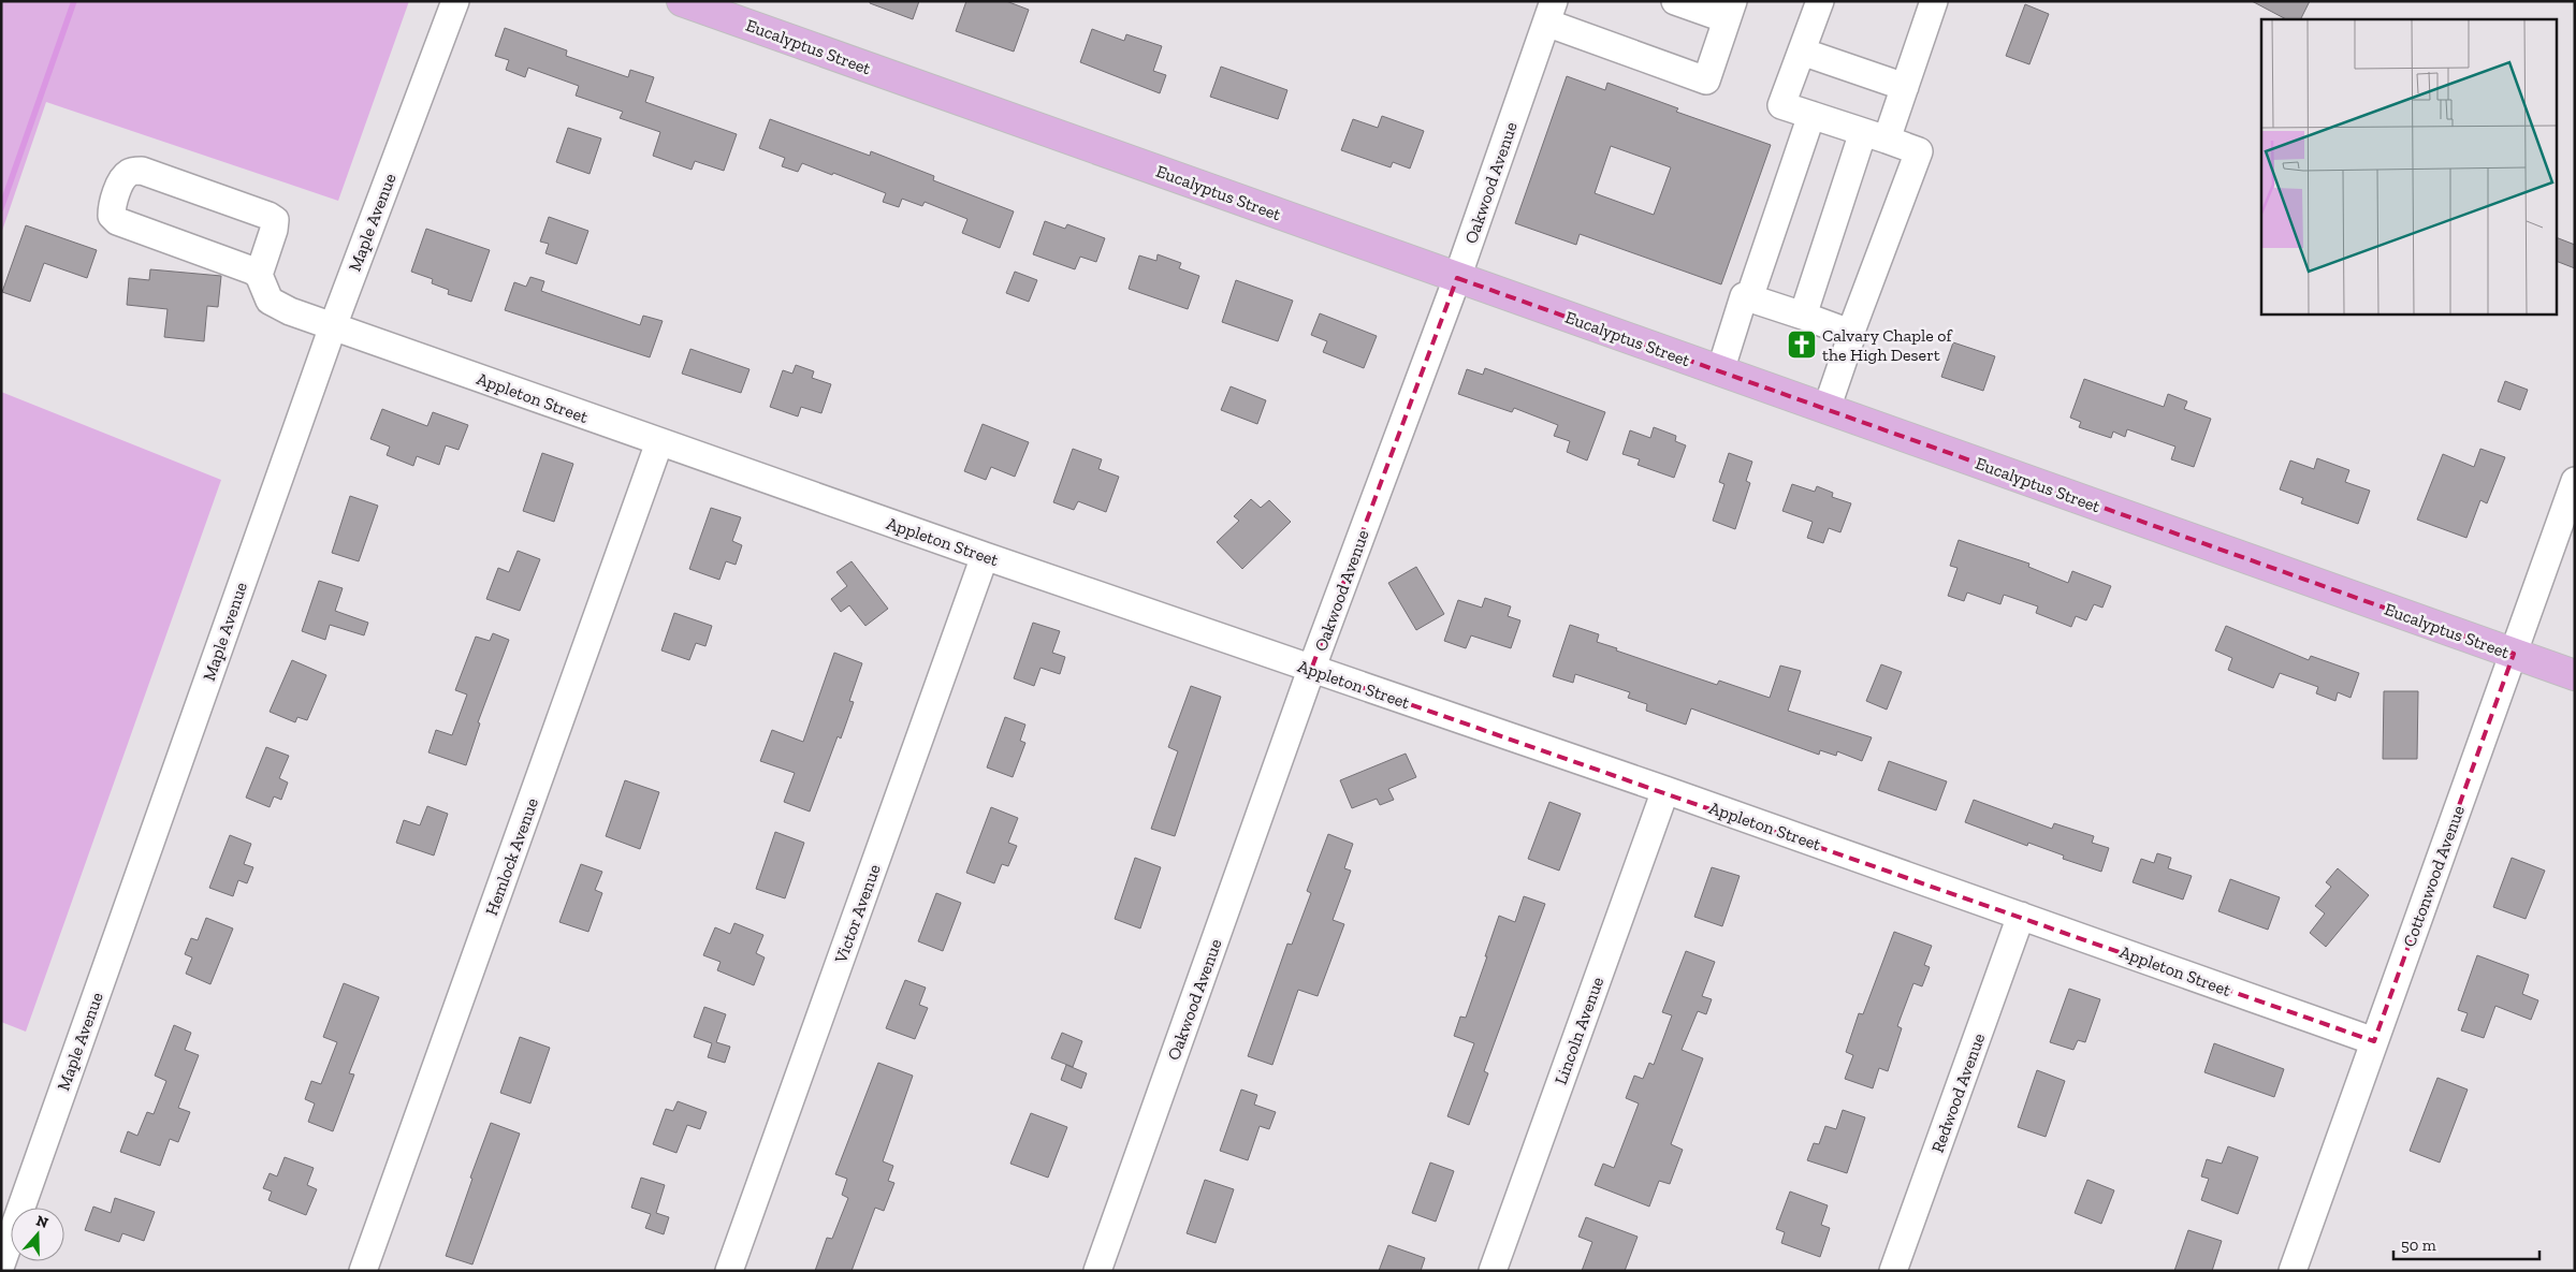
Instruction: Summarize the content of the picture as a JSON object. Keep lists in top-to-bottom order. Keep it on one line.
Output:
{"streets":{"main road":["Eucalyptus Street"],"street":["Oakwood Avenue","Maple Avenue","Appleton Street","Hemlock Avenue","Cottonwood Avenue","Victor Avenue","Lincoln Avenue","Redwood Avenue"]},"crossings":[["Eucalyptus Street","Oakwood Avenue"],["Eucalyptus Street","Cottonwood Avenue"],["Oakwood Avenue","Appleton Street"],["Maple Avenue","Appleton Street"],["Appleton Street","Hemlock Avenue"],["Appleton Street","Cottonwood Avenue"],["Appleton Street","Victor Avenue"],["Appleton Street","Lincoln Avenue"],["Appleton Street","Redwood Avenue"]],"places":{"church":["Calvary Chaple of the High Desert"]},"scale_bar":"50 m","north":"top"}
